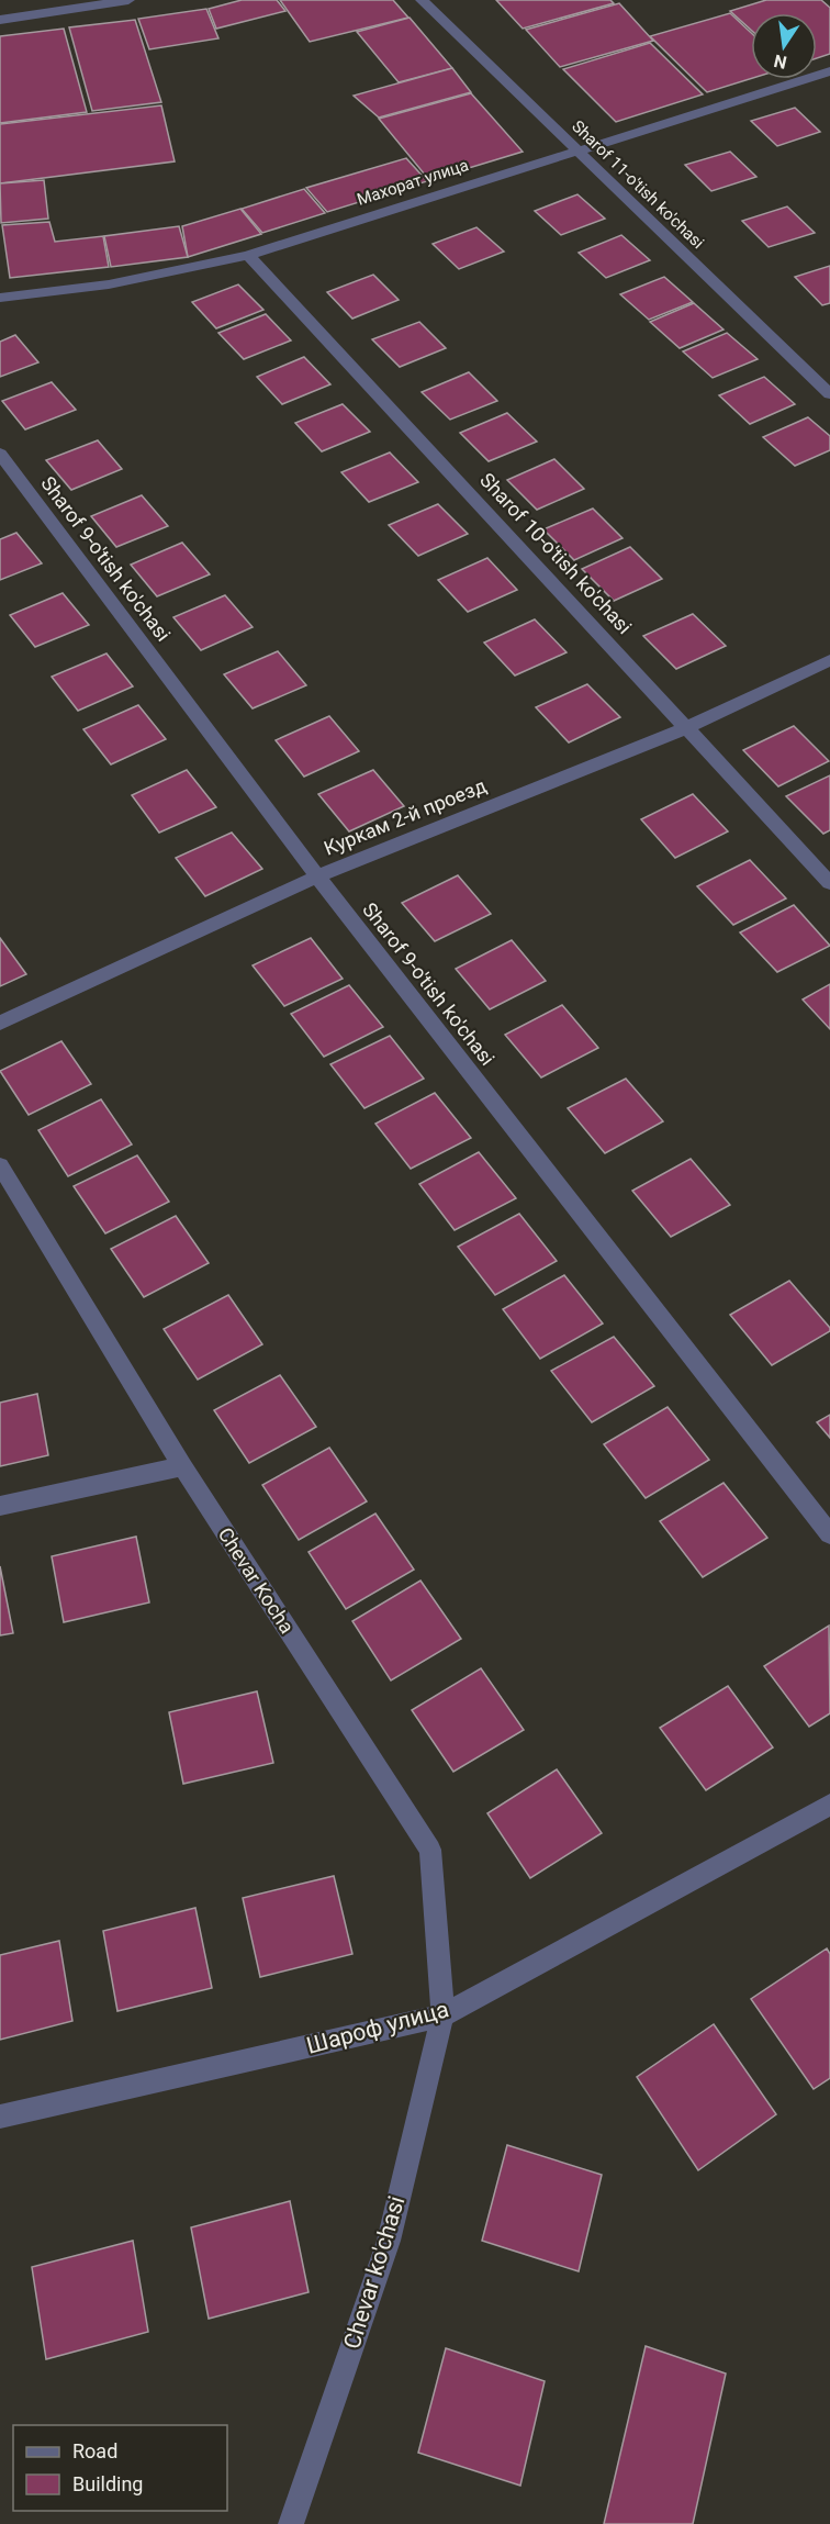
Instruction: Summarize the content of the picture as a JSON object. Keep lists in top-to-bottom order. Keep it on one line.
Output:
{"streets":{"street":["Махорат улица","Sharof 11-o'tish ko'chasi","Sharof 10-o'tish ko'chasi","Sharof 9-o'tish ko'chasi","Куркам 2-й проезд","Chevar Kocha","Шароф улица","Chevar ko'chasi"]},"crossings":[["Махорат улица","Sharof 11-o'tish ko'chasi"],["Махорат улица","Sharof 10-o'tish ko'chasi"],["Sharof 10-o'tish ko'chasi","Куркам 2-й проезд"],["Sharof 9-o'tish ko'chasi","Куркам 2-й проезд"],["Chevar Kocha","Шароф улица"],["Chevar Kocha","Chevar ko'chasi"],["Шароф улица","Chevar ko'chasi"]],"legend":["Road","Building"],"north":"bottom"}
